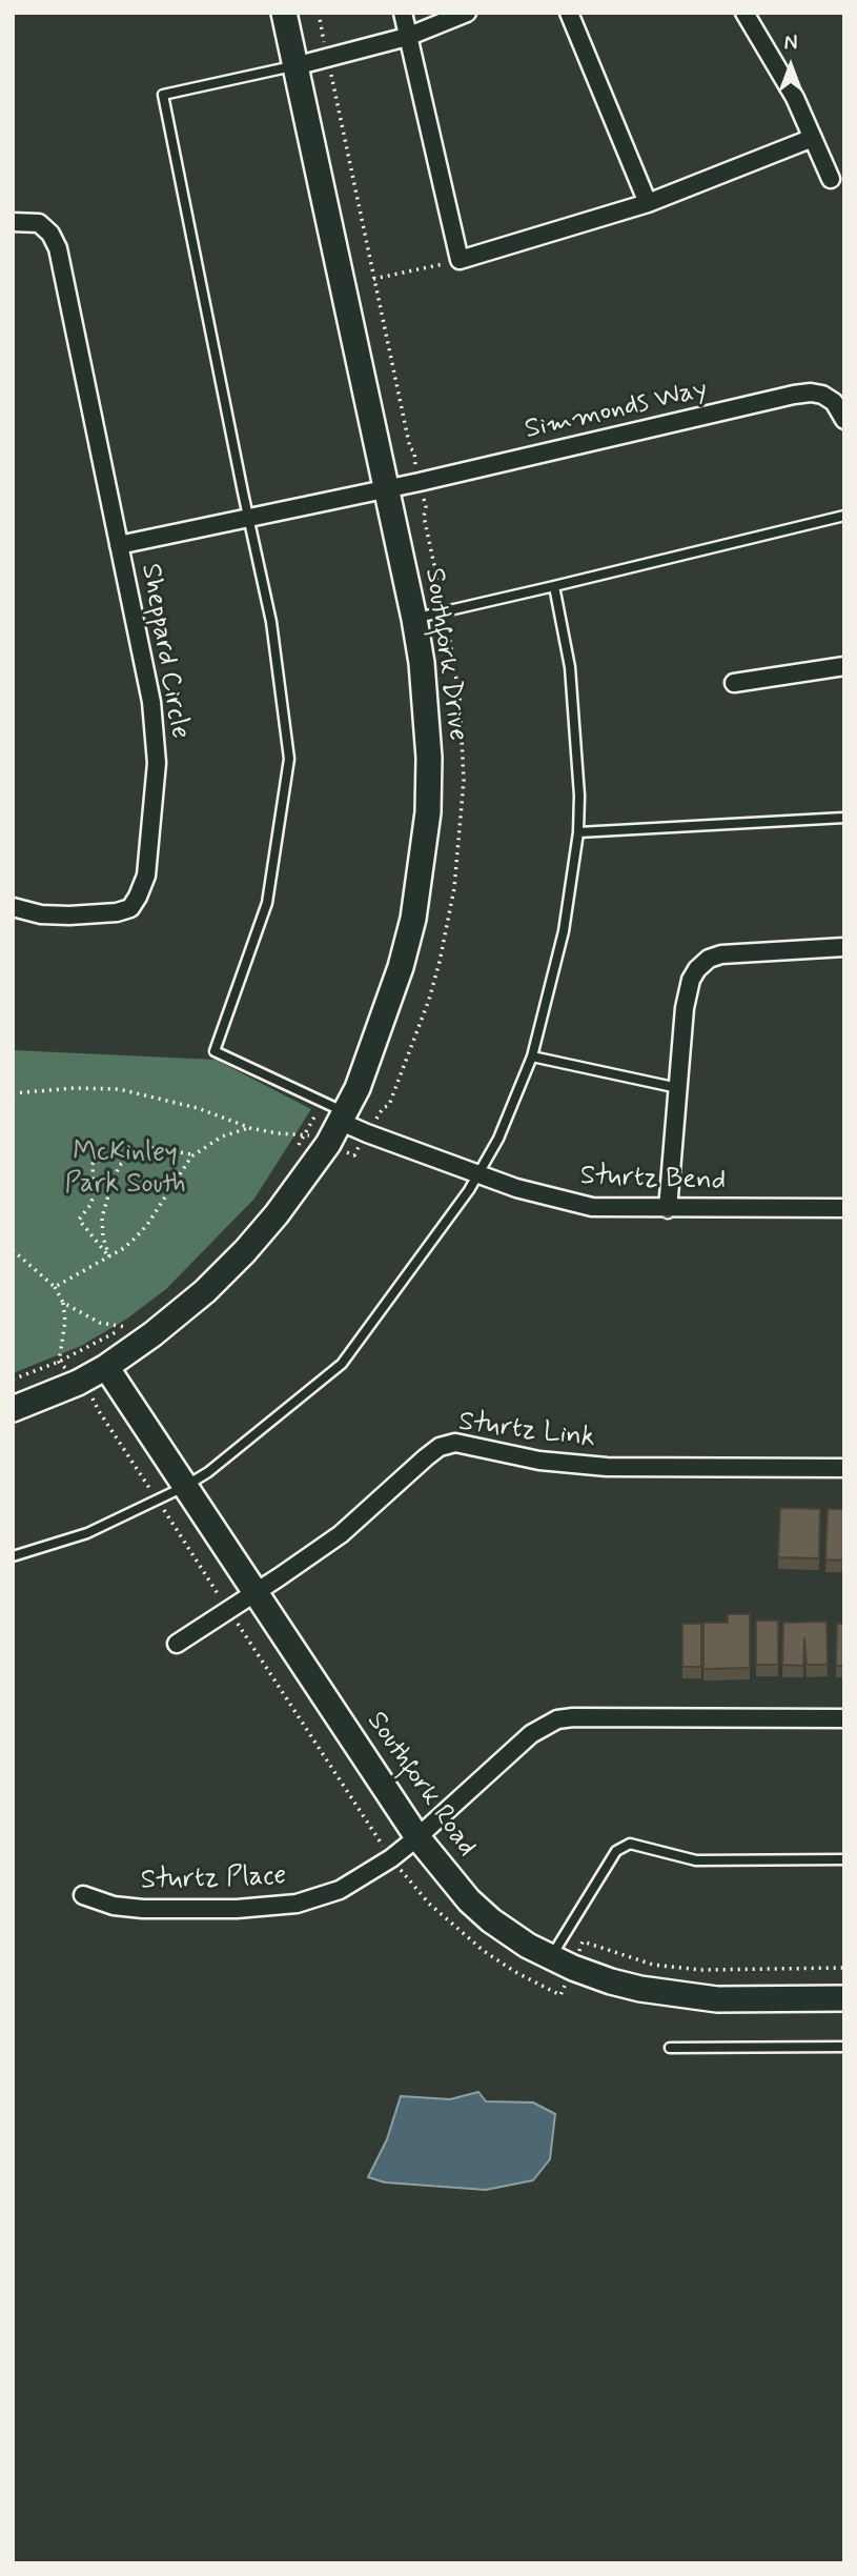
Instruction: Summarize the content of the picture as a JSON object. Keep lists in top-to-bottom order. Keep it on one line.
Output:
{"streets":{"street":["Simmonds Way","Sheppard Circle","Southfork Drive","Sturtz Bend","Sturtz Link","Southfork Road","Sturtz Place"]},"crossings":[["Simmonds Way","Sheppard Circle"],["Simmonds Way","Southfork Drive"],["Sheppard Circle","Southfork Drive"],["Southfork Drive","Sturtz Bend"],["Southfork Drive","Southfork Road"],["Sturtz Link","Southfork Road"],["Southfork Road","Sturtz Place"]],"parks":["McKinley Park South"],"north":"top"}
